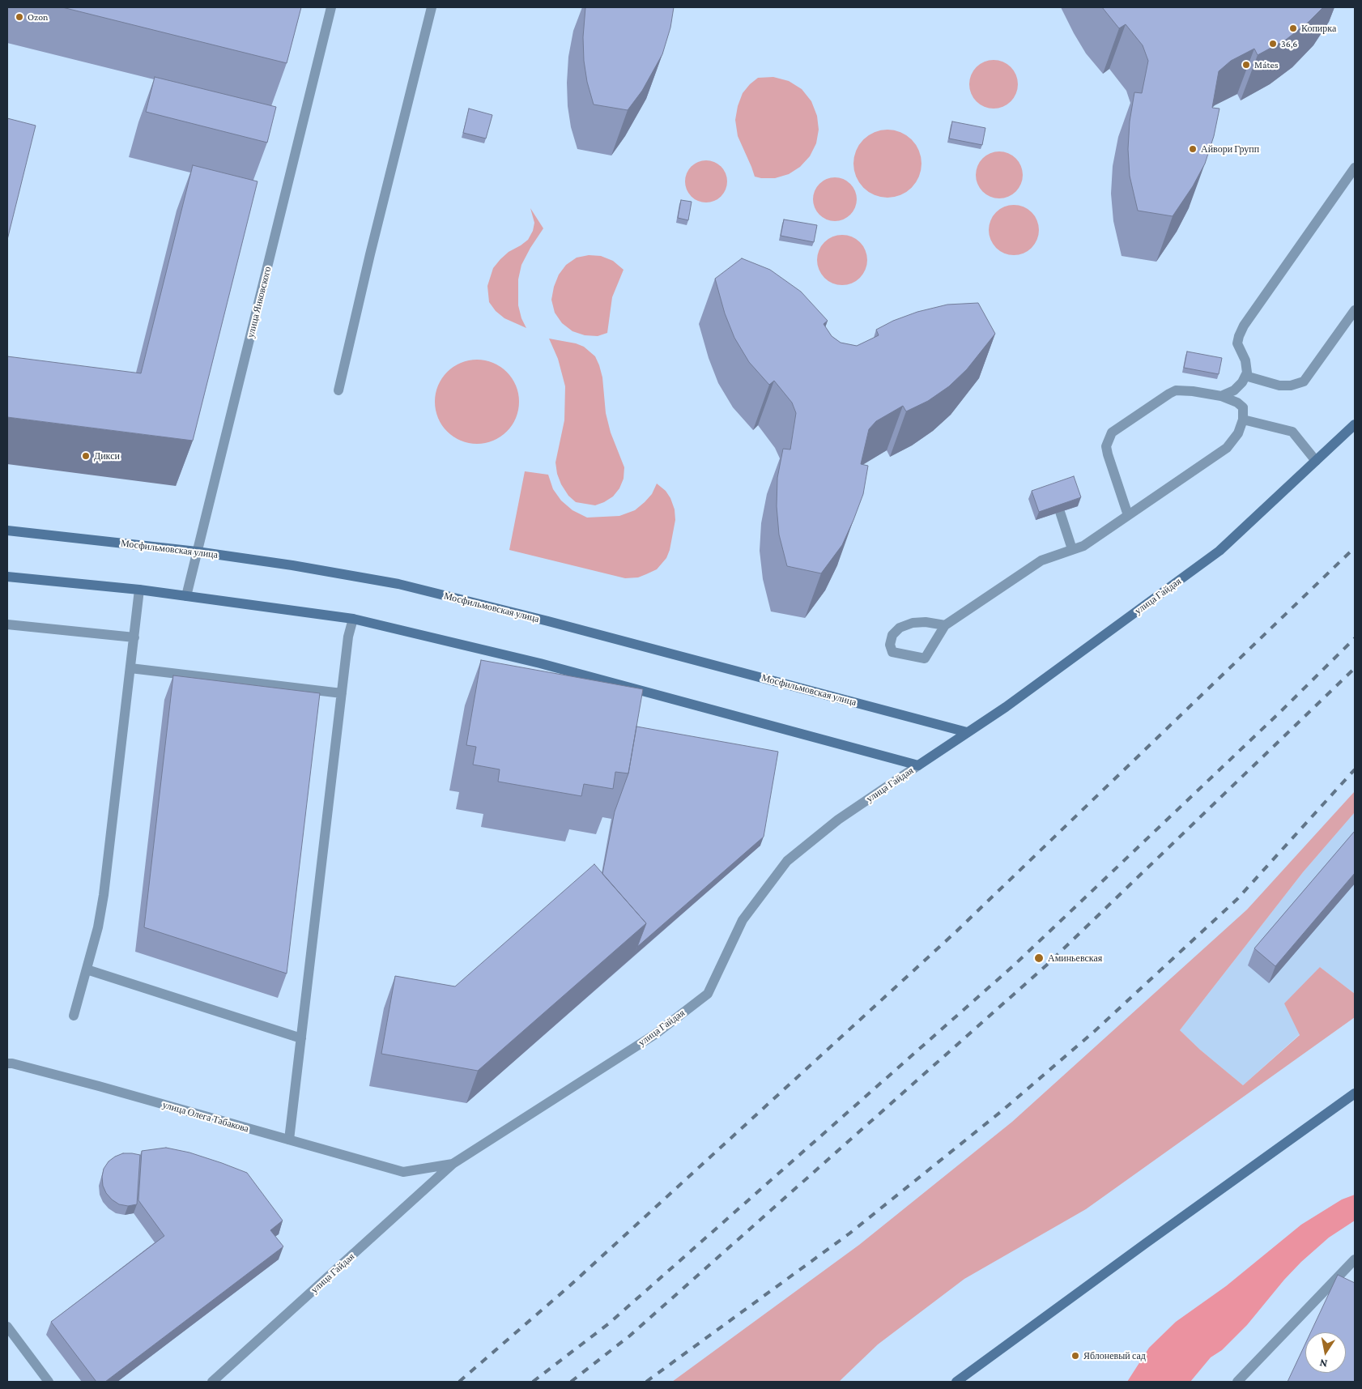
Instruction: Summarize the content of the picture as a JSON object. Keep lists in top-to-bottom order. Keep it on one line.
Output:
{"streets":{"street":["улица Янковского","Мосфильмовская улица","улица Гайдая","улица Олега Табакова"]},"crossings":[["улица Янковского","Мосфильмовская улица"],["Мосфильмовская улица","улица Гайдая"],["улица Гайдая","улица Олега Табакова"]],"places":["Ozon","Копирка","36,6","Mátes","Айвори Групп","Дикси","Аминьевская","Яблоневый сад"],"north":"bottom"}
